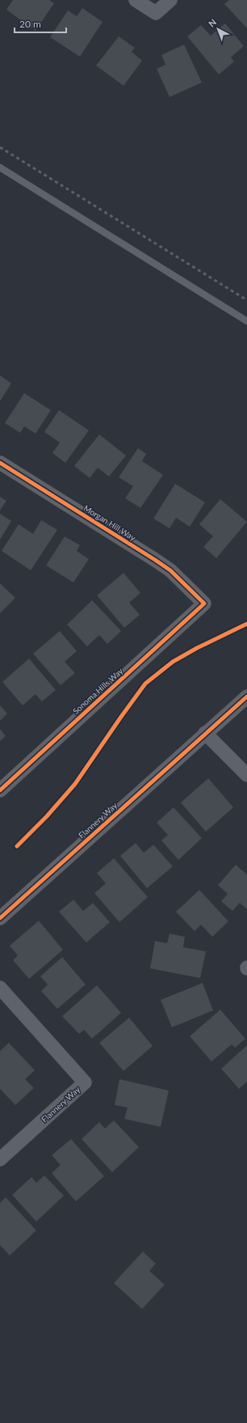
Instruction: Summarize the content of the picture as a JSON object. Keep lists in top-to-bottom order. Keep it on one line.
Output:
{"streets":{"street":["Morgan Hill Way","Sonoma Hills Way","Flannery Way"]},"crossings":[["Morgan Hill Way","Sonoma Hills Way"]],"scale_bar":"20 m","north":"top left"}
